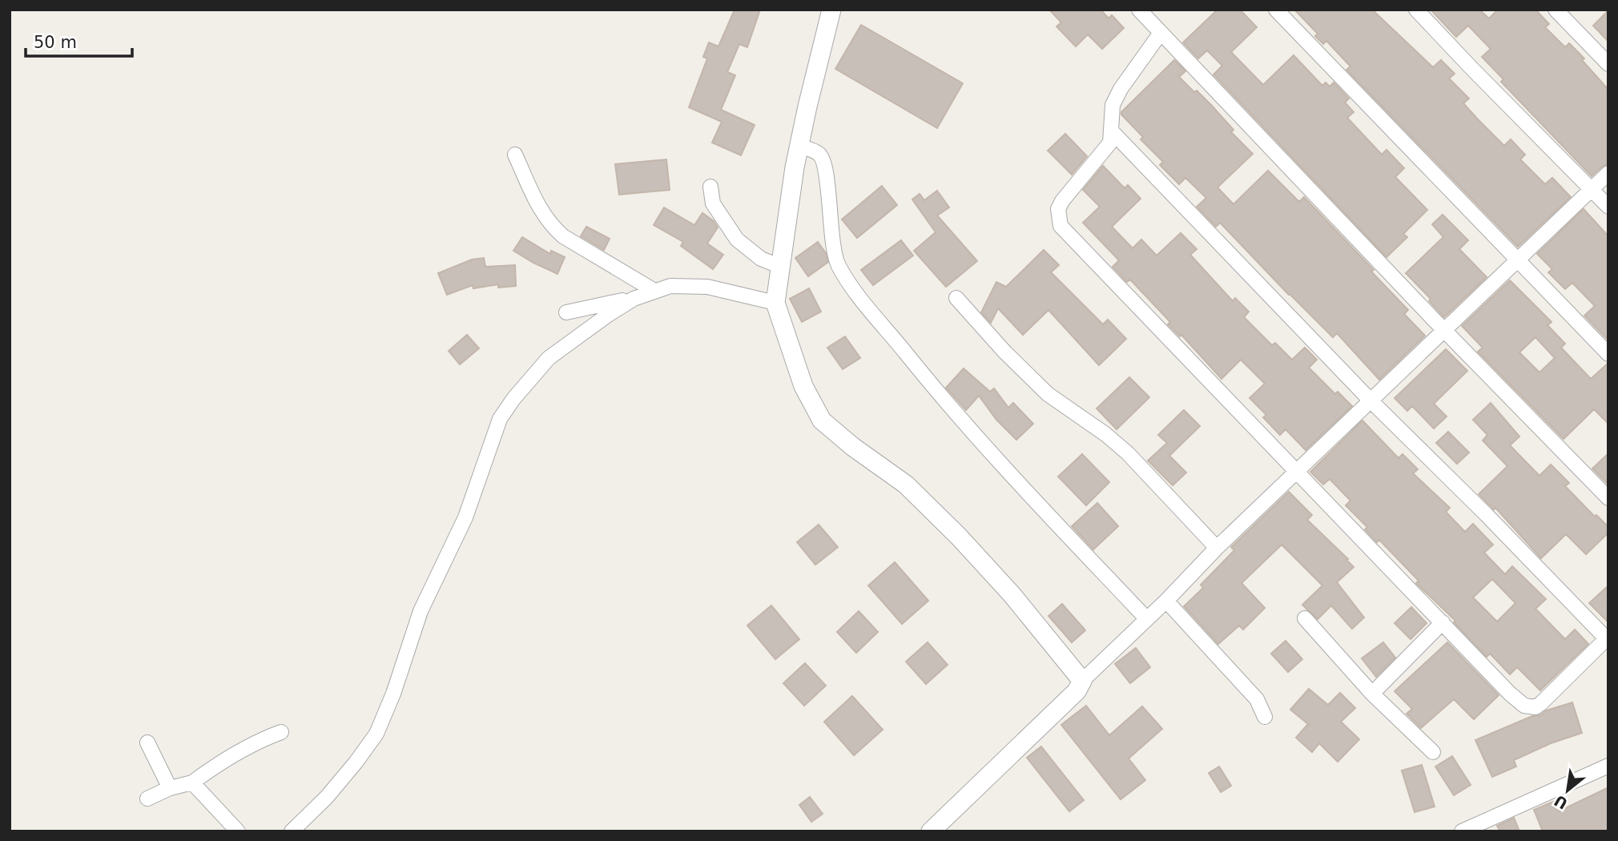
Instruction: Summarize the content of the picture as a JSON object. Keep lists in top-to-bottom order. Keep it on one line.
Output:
{"scale_bar":"50 m","north":"bottom left"}
